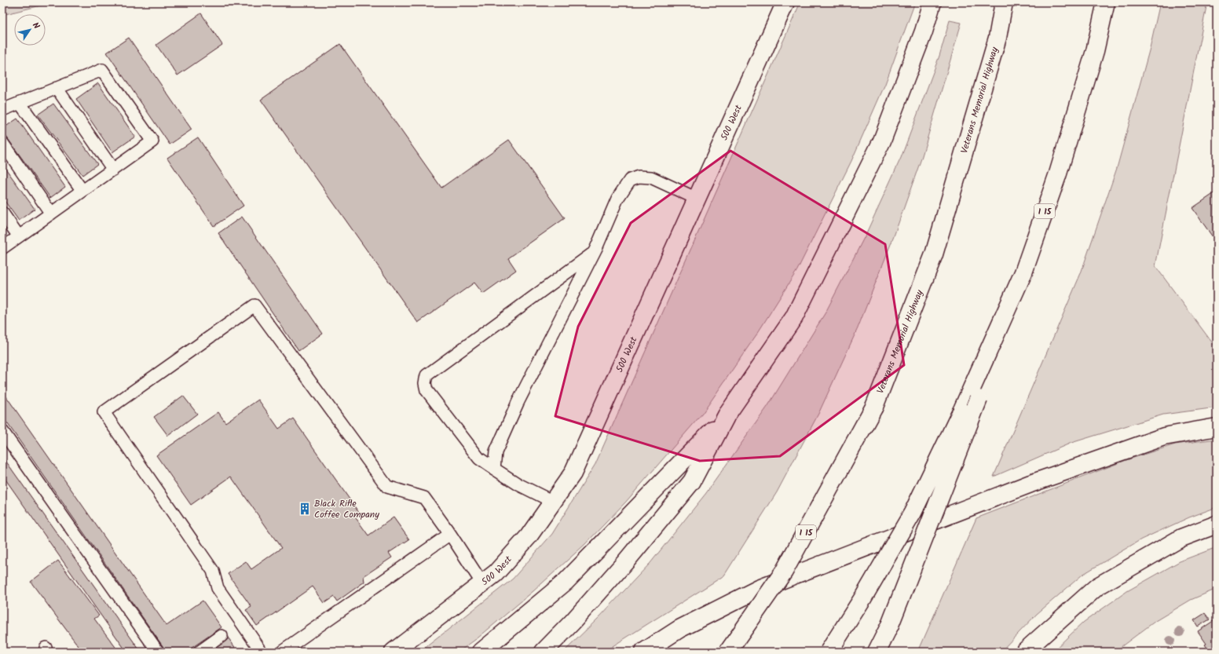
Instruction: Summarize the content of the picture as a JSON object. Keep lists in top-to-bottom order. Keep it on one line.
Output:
{"streets":{"main road":["Veterans Memorial Highway","500 West","I 15"]},"places":{"building":["Black Rifle Coffee Company"]},"north":"top right"}
